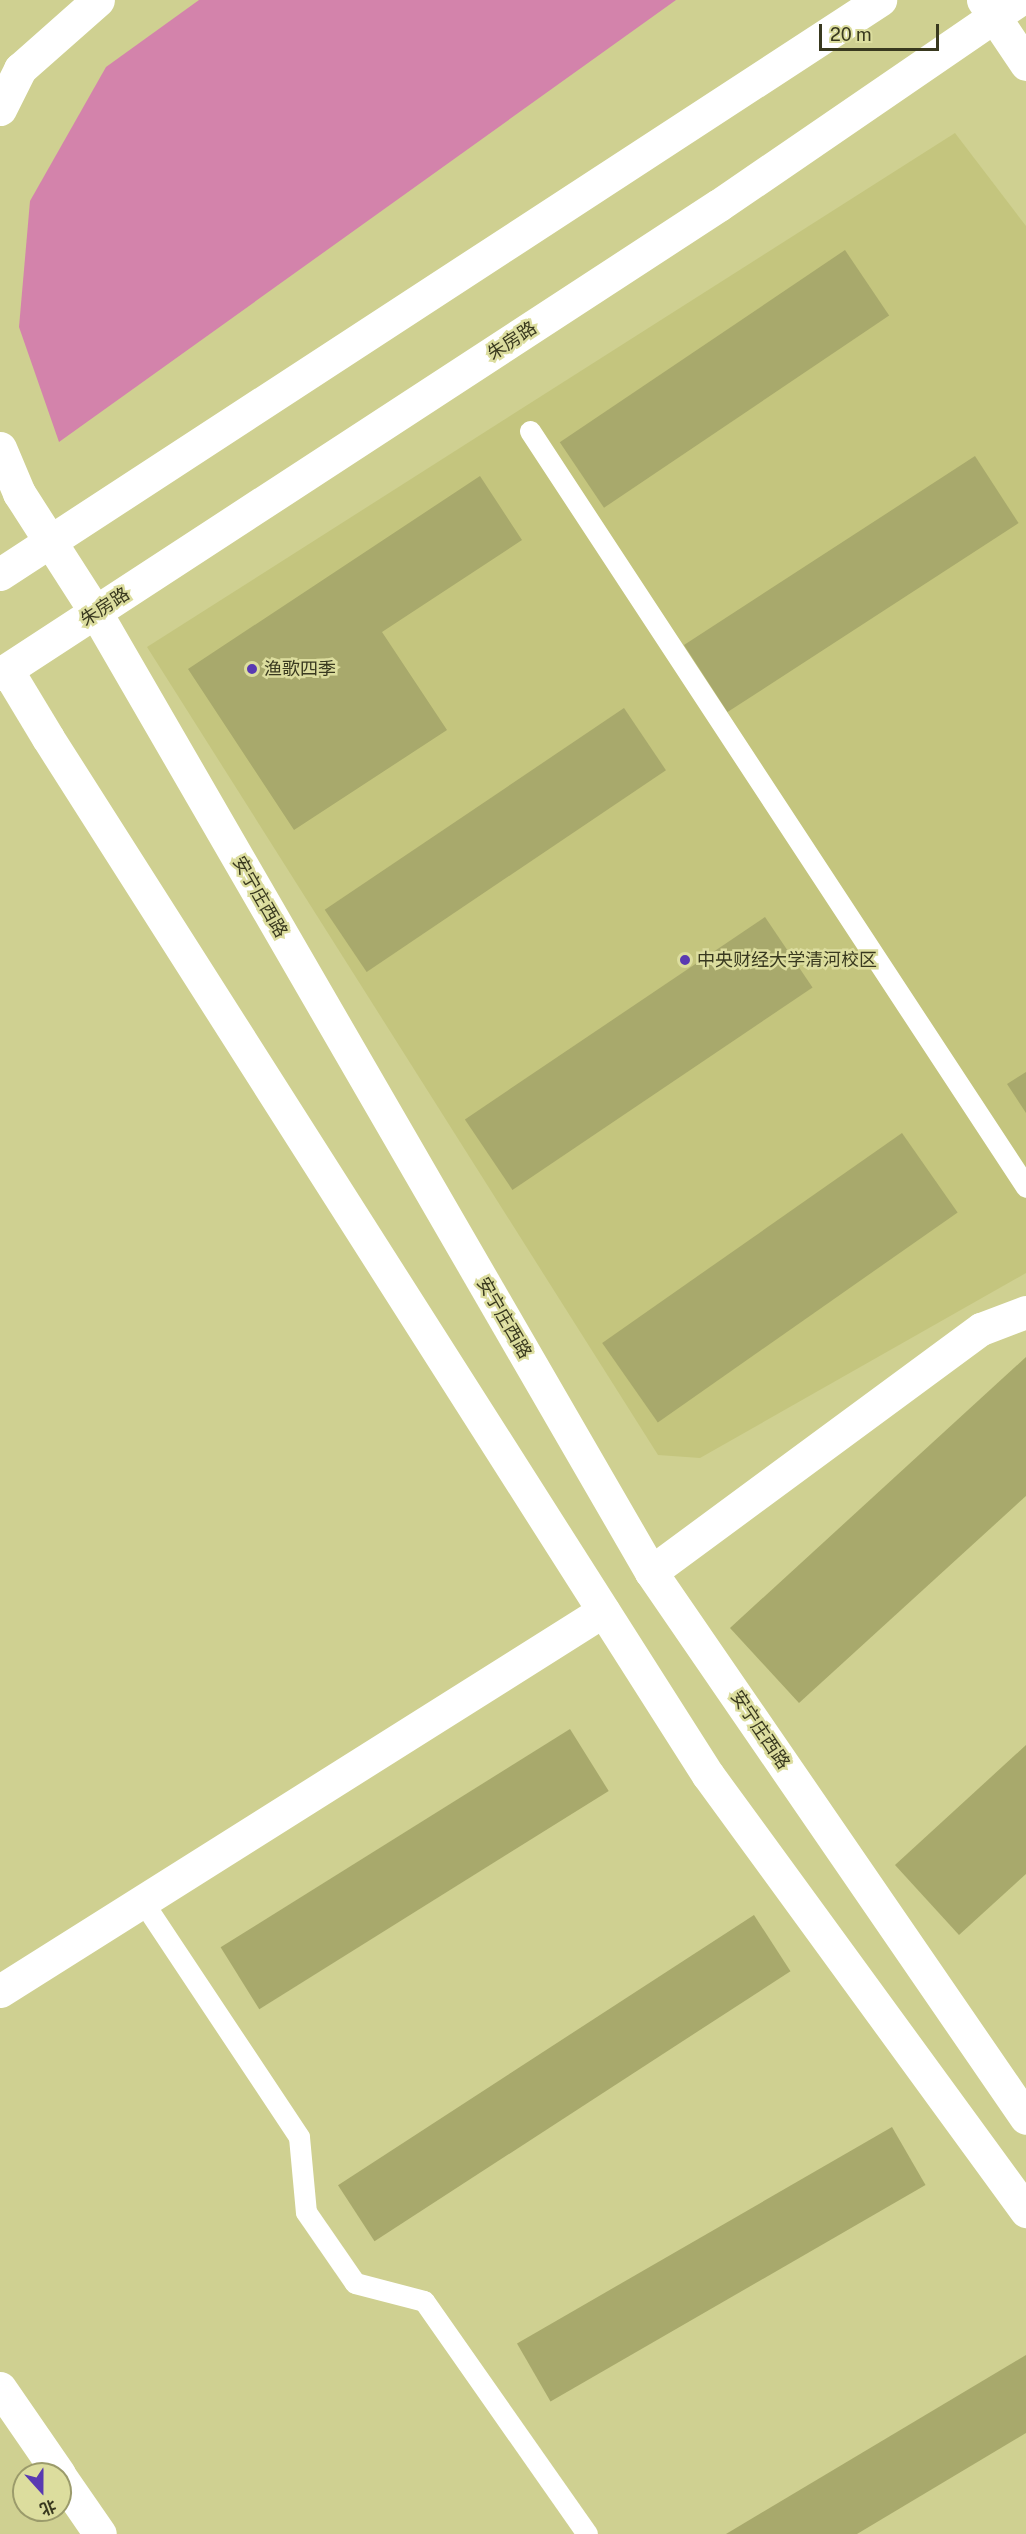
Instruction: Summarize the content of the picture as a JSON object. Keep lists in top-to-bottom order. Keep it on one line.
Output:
{"streets":{"main road":["朱房路","安宁庄西路"]},"crossings":[["朱房路","安宁庄西路"]],"places":["渔歌四季","中央财经大学清河校区"],"scale_bar":"20 m","north":"bottom"}
